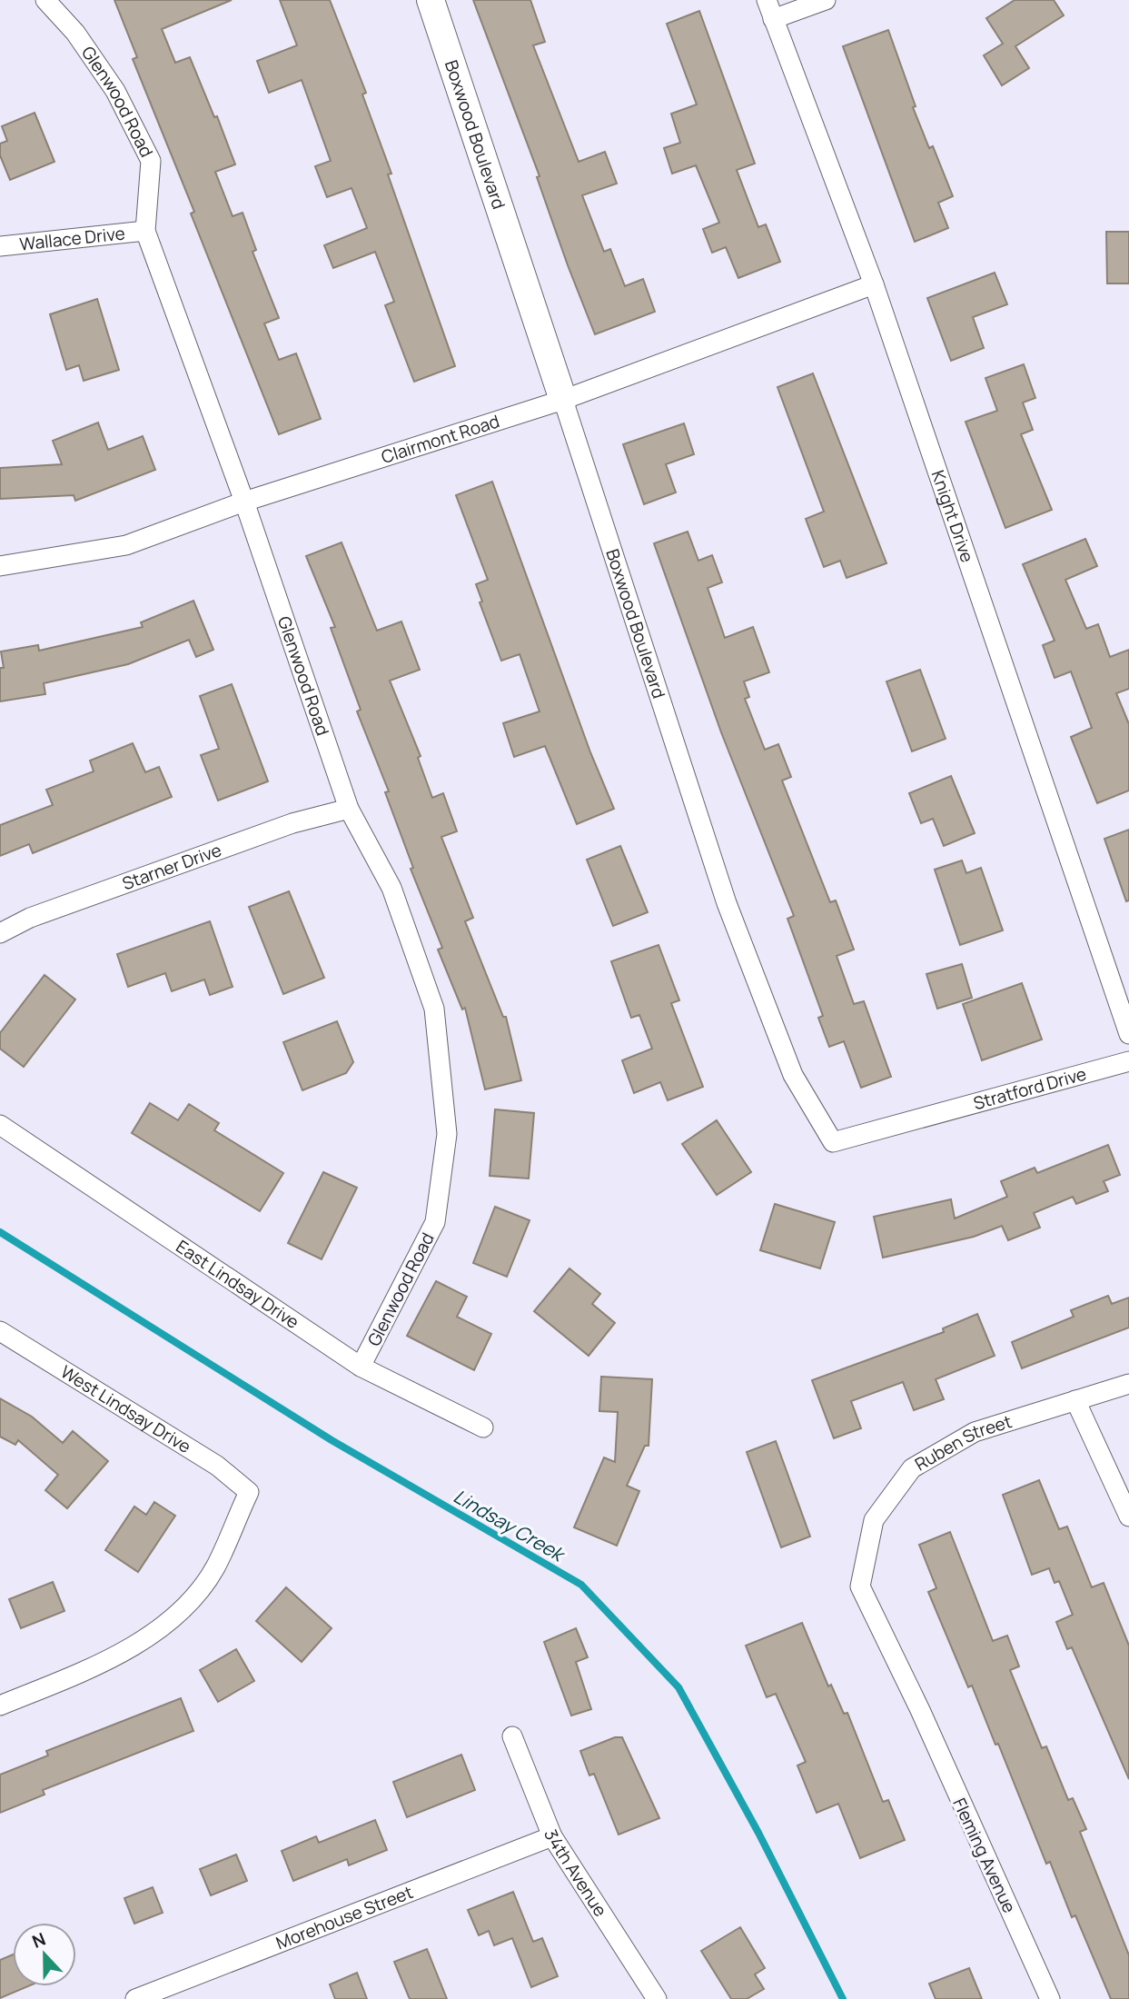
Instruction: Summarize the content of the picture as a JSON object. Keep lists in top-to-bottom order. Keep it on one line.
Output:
{"streets":{"street":["Glenwood Road","Boxwood Boulevard","Wallace Drive","Clairmont Road","Knight Drive","Starner Drive","Stratford Drive","East Lindsay Drive","West Lindsay Drive","Ruben Street","Fleming Avenue","34th Avenue","Morehouse Street"]},"crossings":[["Glenwood Road","Wallace Drive"],["Glenwood Road","Clairmont Road"],["Glenwood Road","Starner Drive"],["Glenwood Road","East Lindsay Drive"],["Boxwood Boulevard","Clairmont Road"],["Boxwood Boulevard","Stratford Drive"],["Clairmont Road","Knight Drive"],["Ruben Street","Fleming Avenue"],["34th Avenue","Morehouse Street"]],"water":["Lindsay Creek"],"north":"top"}
